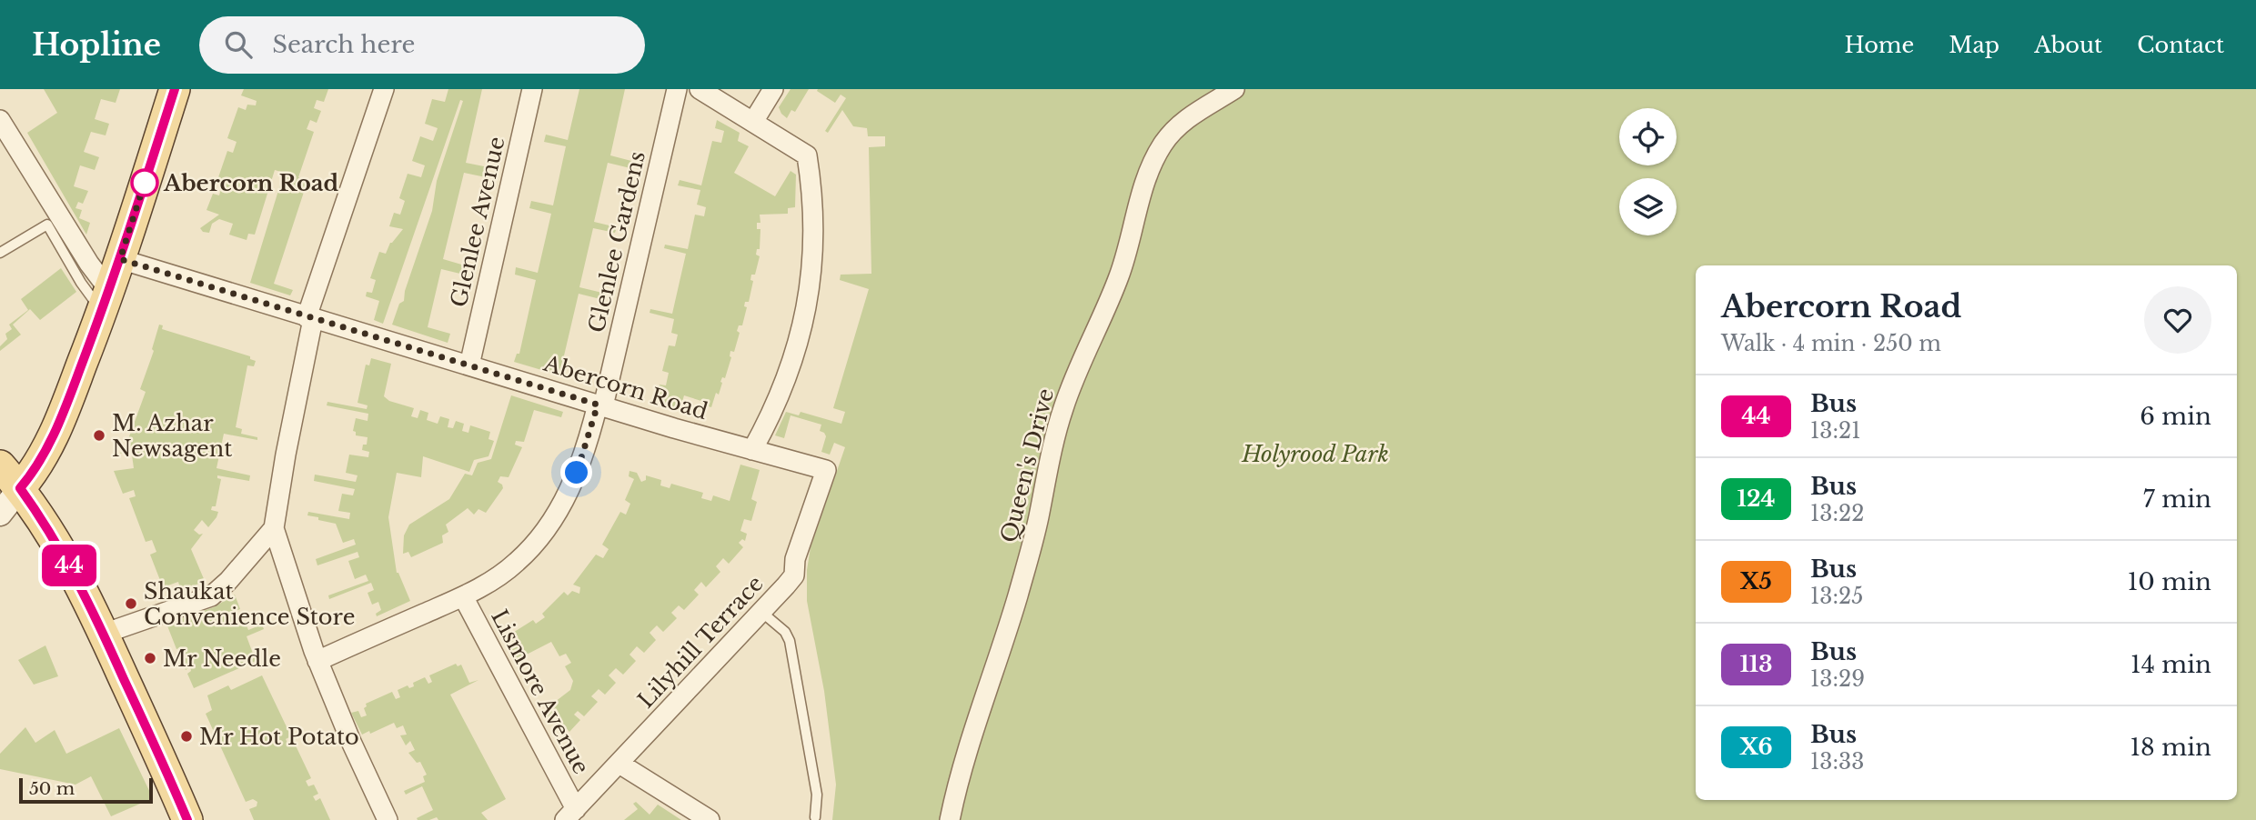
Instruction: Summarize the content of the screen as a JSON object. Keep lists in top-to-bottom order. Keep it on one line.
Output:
{"streets":{"street":["Glenlee Avenue","Glenlee Gardens","Abercorn Road","Queen's Drive","Lilyhill Terrace","Lismore Avenue"]},"crossings":[["Glenlee Avenue","Abercorn Road"],["Glenlee Gardens","Abercorn Road"],["Glenlee Gardens","Lismore Avenue"],["Abercorn Road","Lilyhill Terrace"],["Lilyhill Terrace","Lismore Avenue"]],"parks":["Holyrood Park"],"places":["Abercorn Road","M. Azhar Newsagent","Shaukat Convenience Store","Mr Needle","Mr Hot Potato"],"lines":["bus line 44"],"scale_bar":"50 m","page":{"header":"Hopline","search":"Search here","nav":["Home","Map","About","Contact"],"on_map":"44","heading":["Abercorn Road","Walk · 4 min · 250 m"],"list":[{"mark":"44","name":"Bus","note":"13:21","value":"6 min"},{"mark":"124","name":"Bus","note":"13:22","value":"7 min"},{"mark":"X5","name":"Bus","note":"13:25","value":"10 min"},{"mark":"113","name":"Bus","note":"13:29","value":"14 min"},{"mark":"X6","name":"Bus","note":"13:33","value":"18 min"}],"scale":"50 m"}}
